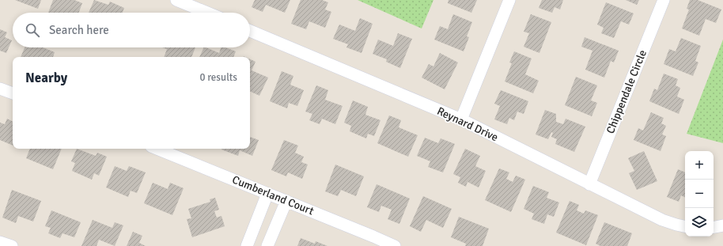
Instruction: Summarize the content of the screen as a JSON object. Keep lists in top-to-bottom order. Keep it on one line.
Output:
{"streets":{"street":["Chippendale Circle","Reynard Drive","Cumberland Court"]},"crossings":[["Chippendale Circle","Reynard Drive"]],"page":{"search":"Search here","heading":["Nearby","0 results"],"map_buttons":["+","−"]}}
